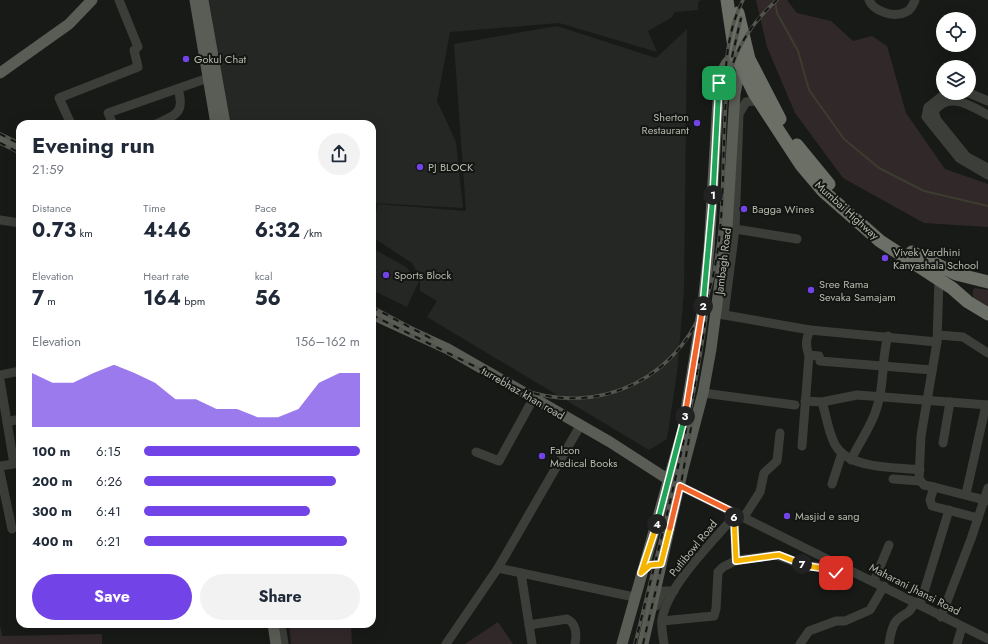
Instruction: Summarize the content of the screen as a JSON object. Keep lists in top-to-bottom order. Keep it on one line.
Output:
{"streets":{"highway":["Mumbai Highway"],"main road":["Jambagh Road","turrebhaz khan road"],"street":["Putlibowl Road","Maharani Jhansi Road"]},"crossings":[["Mumbai Highway","Jambagh Road"],["Jambagh Road","turrebhaz khan road"],["Jambagh Road","Maharani Jhansi Road"],["Putlibowl Road","Maharani Jhansi Road"]],"places":["Gokul Chat","Sherton Restaurant","PJ BLOCK","Bagga Wines","Vivek Vardhini Kanyashala School","Sports Block","Sree Rama Sevaka Samajam","Falcon Medical Books","Masjid e sang"],"page":{"heading":["Evening run","21:59"],"pins":["1","2","3","6","4","7"],"stats":[["Distance","0.73 km"],["Time","4:46"],["Pace","6:32 /km"],["Elevation","7 m"],["Heart rate","164 bpm"],["kcal","56"]],"chart":["Elevation","156–162 m"],"list":[{"name":"100 m","note":"6:15"},{"name":"200 m","note":"6:26"},{"name":"300 m","note":"6:41"},{"name":"400 m","note":"6:21"}],"buttons":["Save","Share"]}}
